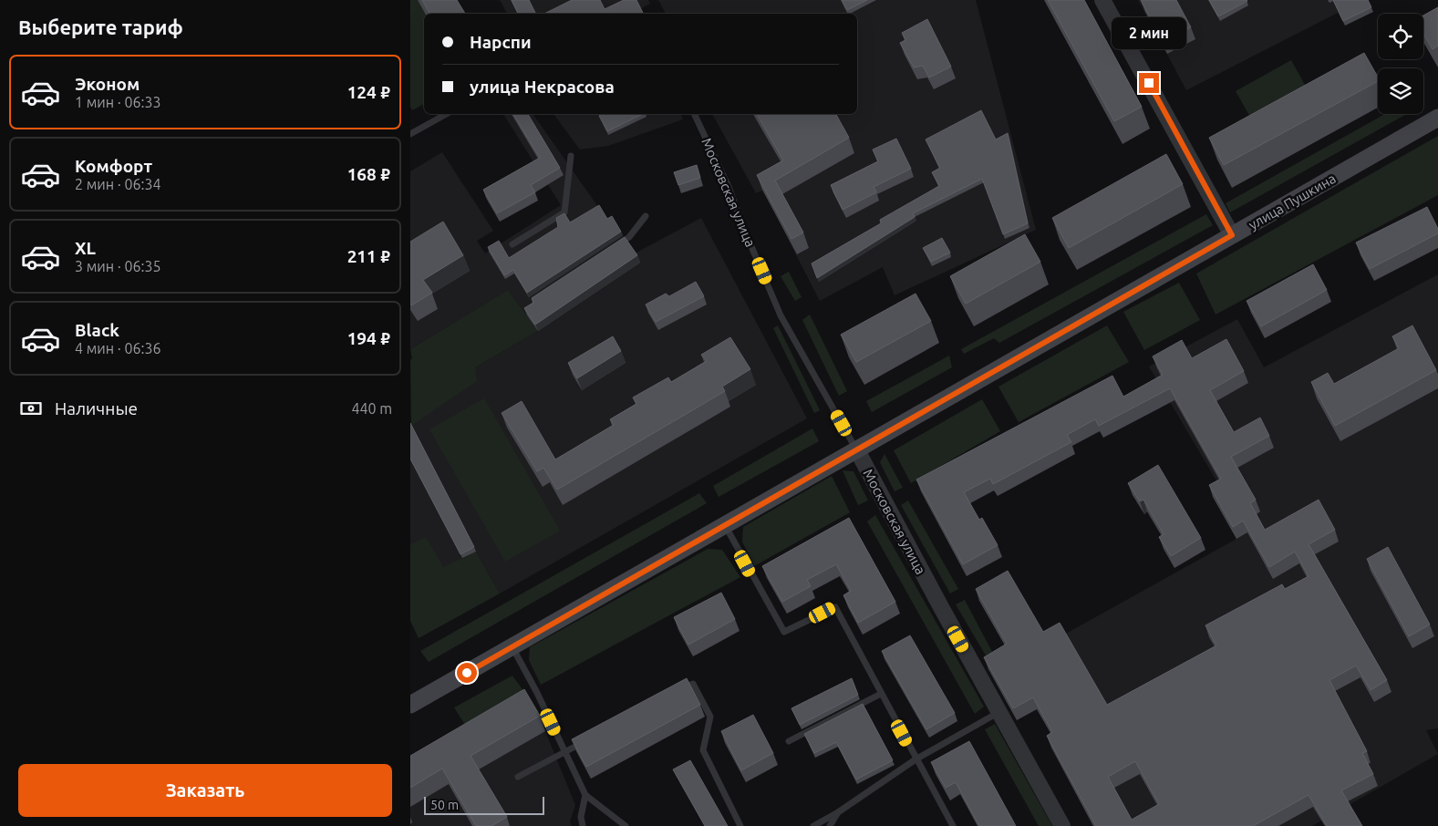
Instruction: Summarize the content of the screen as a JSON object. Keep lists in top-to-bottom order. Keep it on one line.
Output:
{"streets":{"main road":["улица Пушкина"],"street":["Московская улица"]},"crossings":[["Московская улица","улица Пушкина"]],"scale_bar":"50 m","page":{"heading":"Выберите тариф","banner":["Нарспи","улица Некрасова"],"bubble":"2 мин","list":[{"name":"Эконом","note":"1 мин · 06:33","value":"124 ₽"},{"name":"Комфорт","note":"2 мин · 06:34","value":"168 ₽"},{"name":"XL","note":"3 мин · 06:35","value":"211 ₽"},{"name":"Black","note":"4 мин · 06:36","value":"194 ₽"}],"pay":["Наличные","440 m"],"buttons":"Заказать","scale":"50 m"}}
